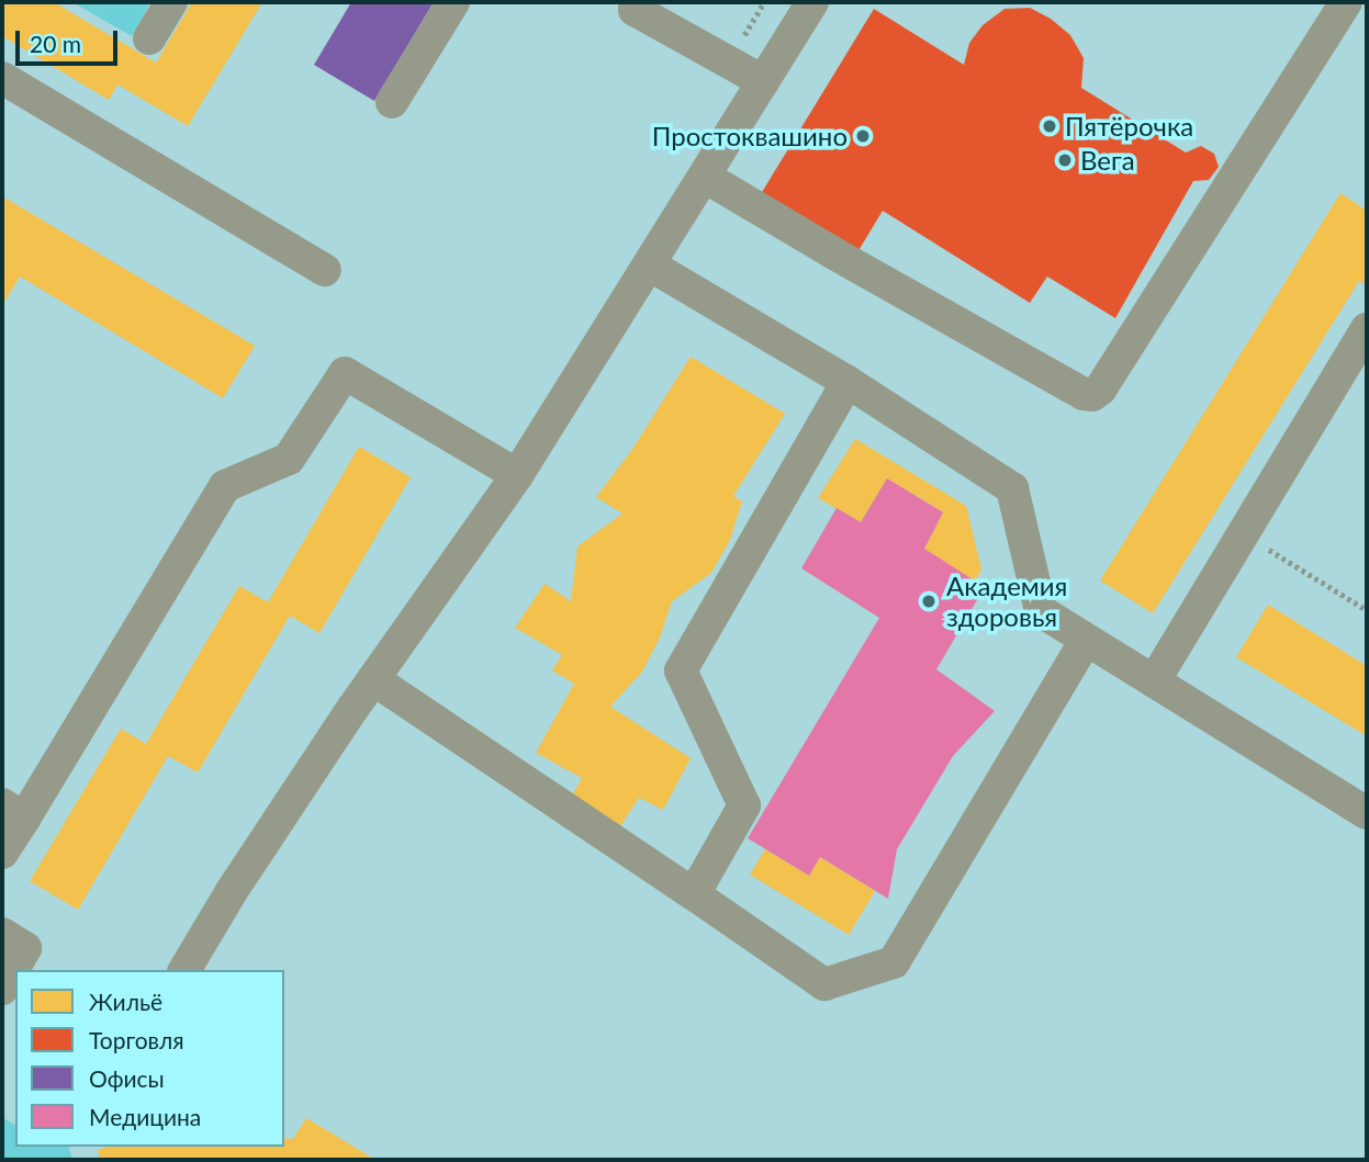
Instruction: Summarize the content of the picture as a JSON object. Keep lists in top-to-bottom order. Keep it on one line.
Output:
{"places":["Пятёрочка","Простоквашино","Вега","Академия здоровья"],"legend":["Жильё","Торговля","Офисы","Медицина"],"scale_bar":"20 m"}
